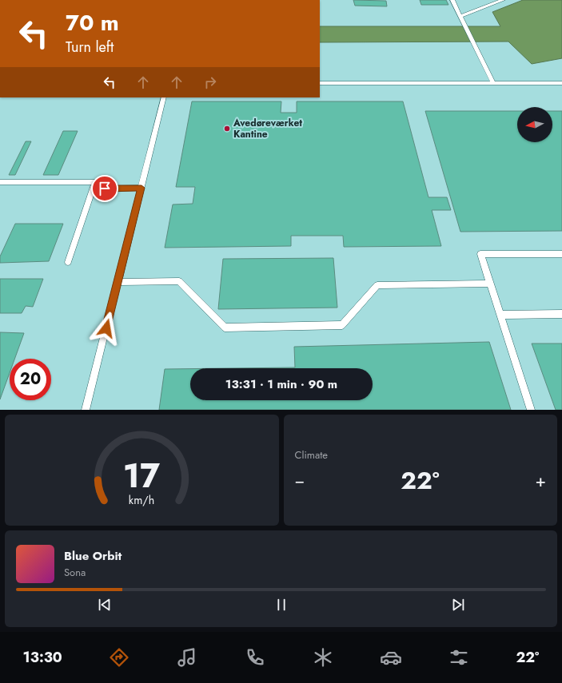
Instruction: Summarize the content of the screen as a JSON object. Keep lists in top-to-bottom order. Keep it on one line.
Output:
{"places":["Avedøreværket Kantine"],"north":"left","page":{"turn":["70 m","Turn left"],"limit":"20","trip":"13:31 · 1 min · 90 m","tile":"Climate","heat":["−","22°","+"],"song":["Blue Orbit","Sona"],"tabs":["13:30","22°"],"gauge":["17","km/h"]}}
